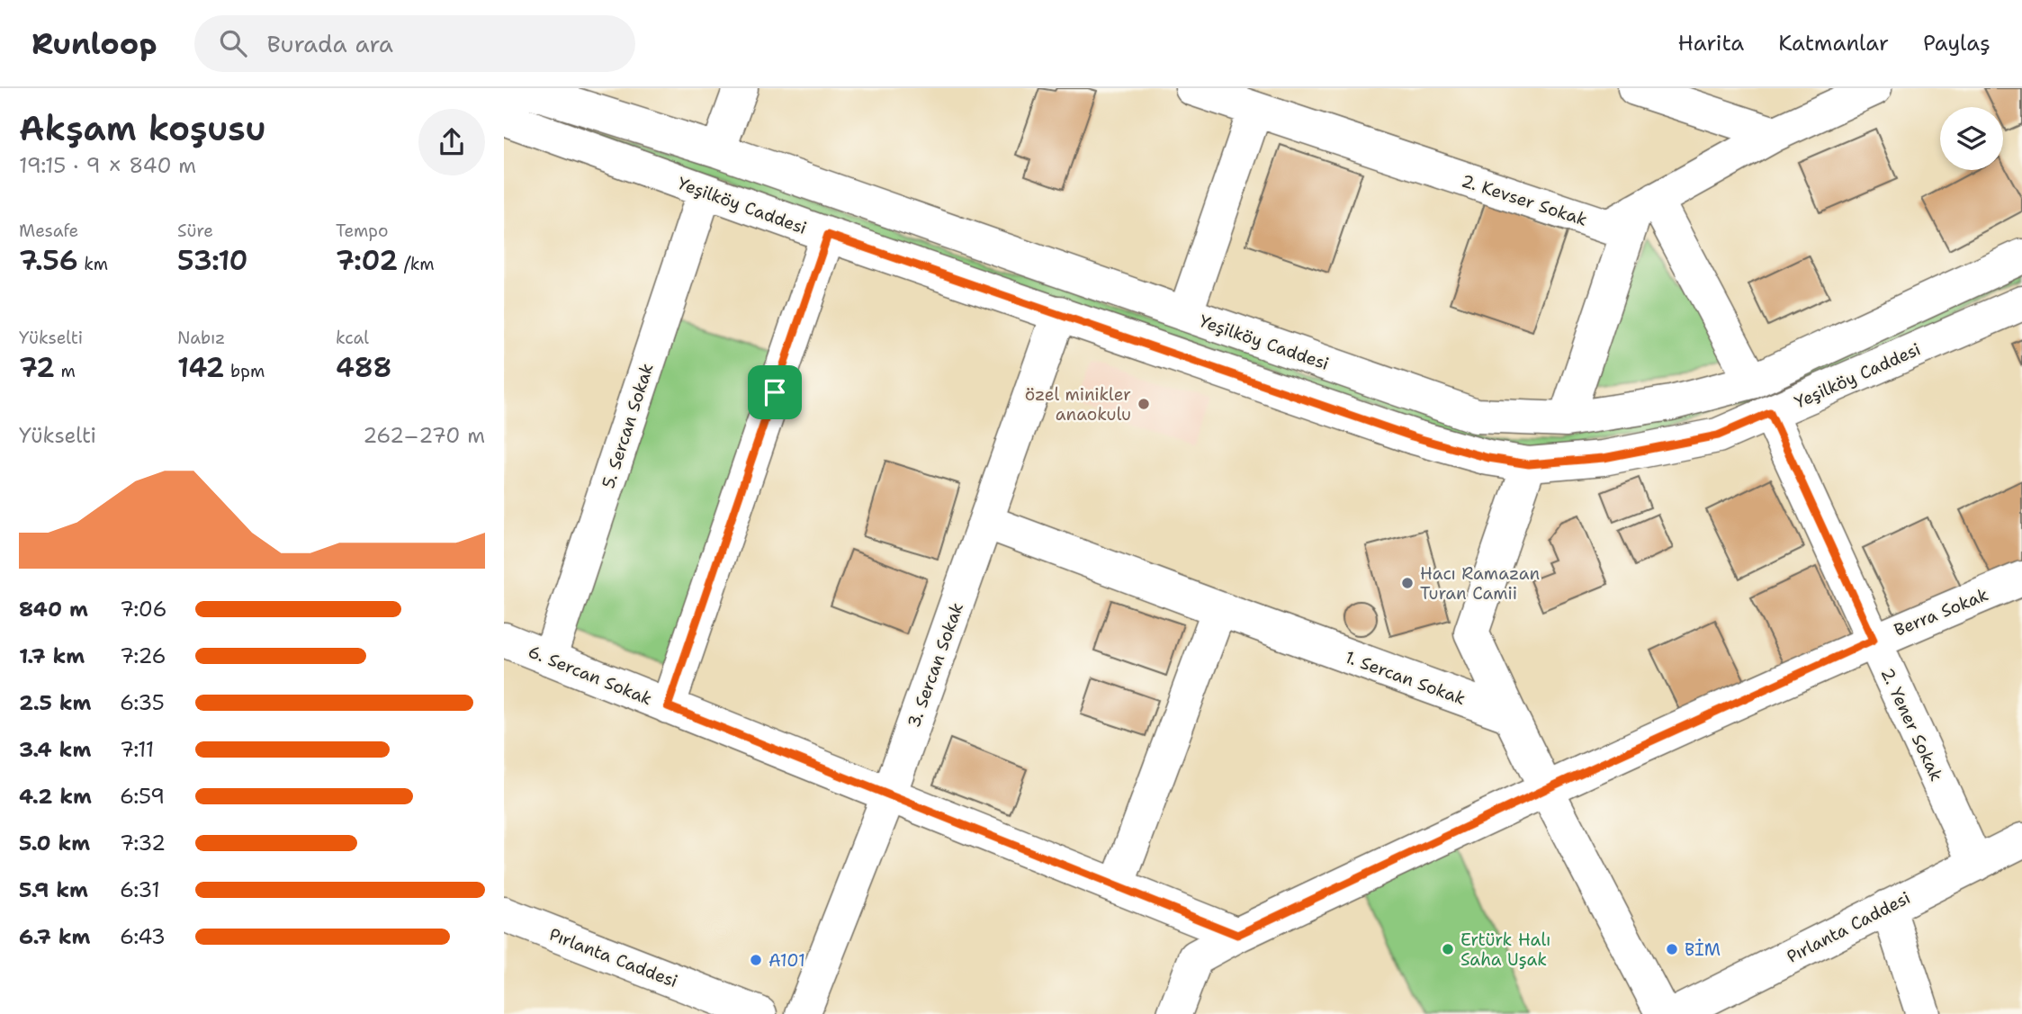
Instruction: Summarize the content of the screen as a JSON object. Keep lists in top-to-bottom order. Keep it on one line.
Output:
{"streets":{"street":["2. Kevser Sokak","Yeşilköy Caddesi","5. Sercan Sokak","Berra Sokak","3. Sercan Sokak","6. Sercan Sokak","1. Sercan Sokak","2. Yener Sokak","Pırlanta Caddesi"]},"crossings":[["Yeşilköy Caddesi","5. Sercan Sokak"],["Yeşilköy Caddesi","3. Sercan Sokak"],["Yeşilköy Caddesi","2. Yener Sokak"],["5. Sercan Sokak","6. Sercan Sokak"],["Berra Sokak","6. Sercan Sokak"],["Berra Sokak","2. Yener Sokak"],["3. Sercan Sokak","6. Sercan Sokak"],["3. Sercan Sokak","1. Sercan Sokak"],["2. Yener Sokak","Pırlanta Caddesi"]],"places":["özel minikler anaokulu","Hacı Ramazan Turan Camii","Ertürk Halı Saha Uşak","BİM","A101"],"page":{"header":"Runloop","search":"Burada ara","nav":["Harita","Katmanlar","Paylaş"],"heading":["Akşam koşusu","19:15 · 9 × 840 m"],"stats":[["Mesafe","7.56 km"],["Süre","53:10"],["Tempo","7:02 /km"],["Yükselti","72 m"],["Nabız","142 bpm"],["kcal","488"]],"chart":["Yükselti","262–270 m"],"list":[{"name":"840 m","note":"7:06"},{"name":"1.7 km","note":"7:26"},{"name":"2.5 km","note":"6:35"},{"name":"3.4 km","note":"7:11"},{"name":"4.2 km","note":"6:59"},{"name":"5.0 km","note":"7:32"},{"name":"5.9 km","note":"6:31"},{"name":"6.7 km","note":"6:43"}]}}
